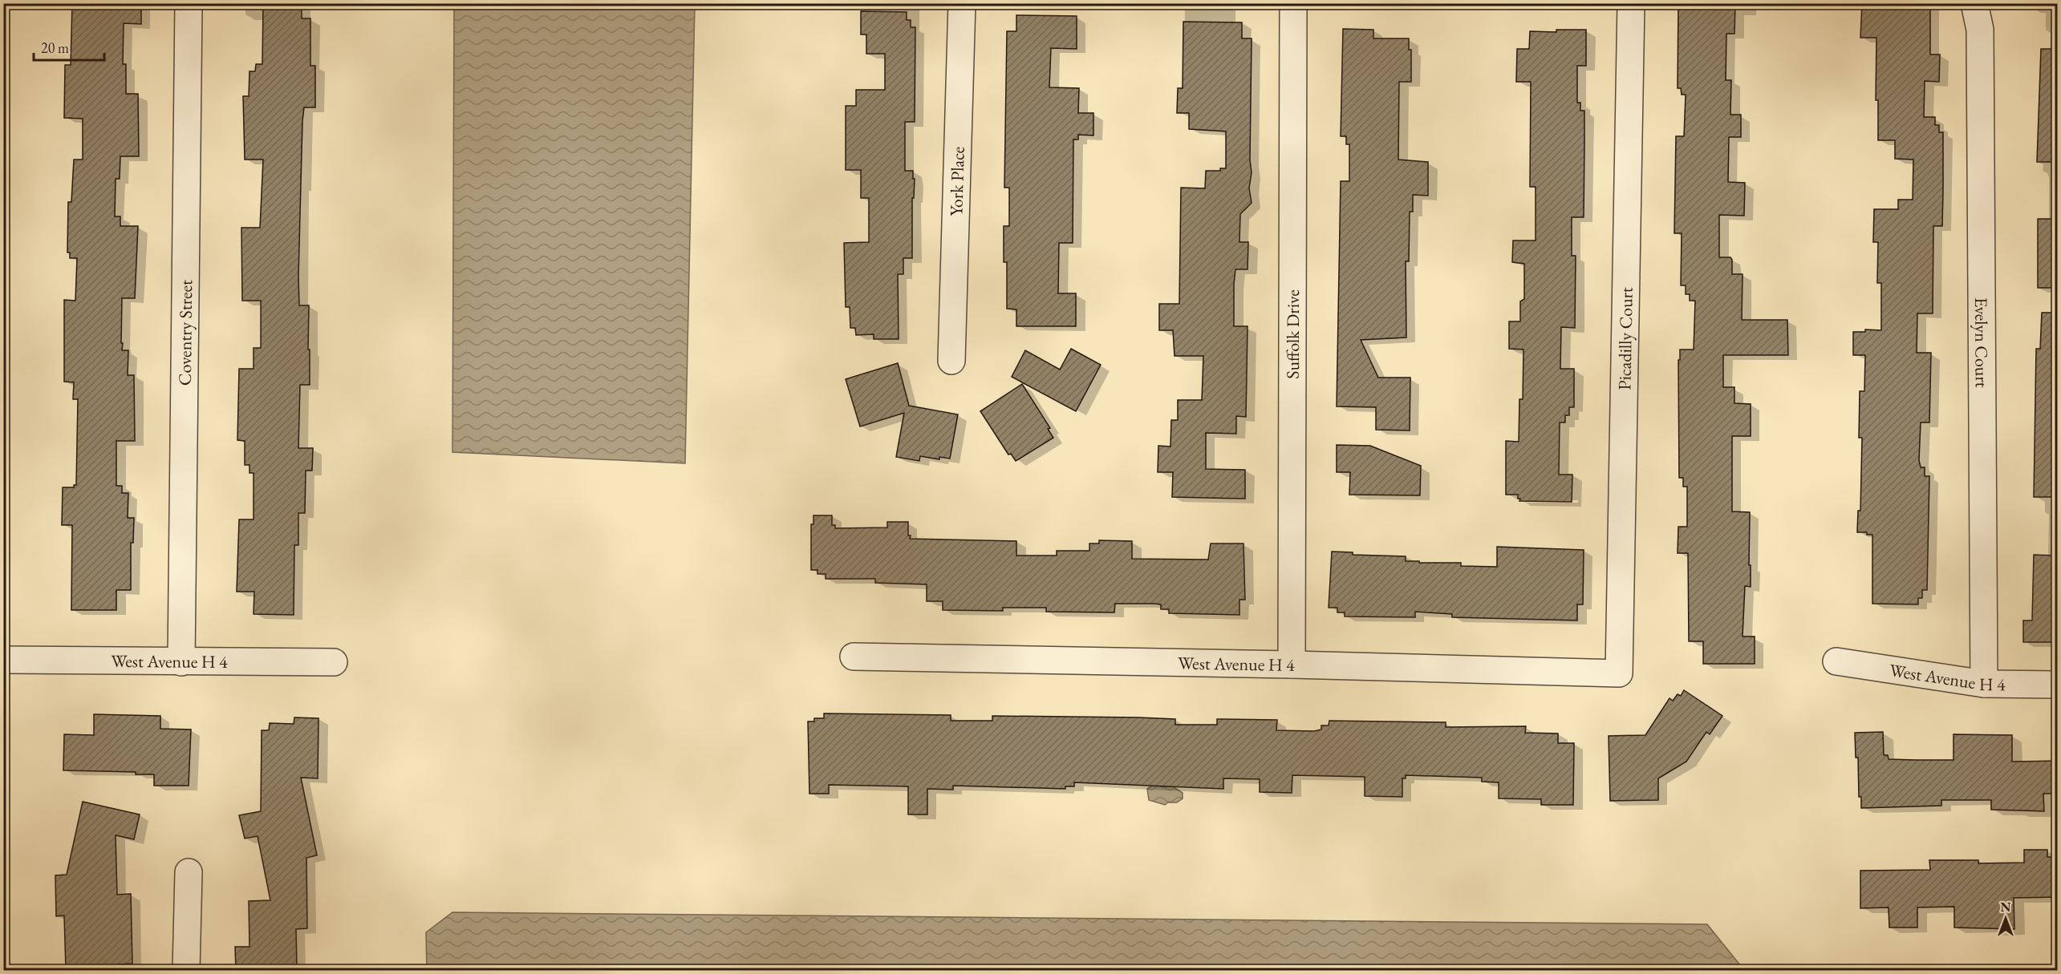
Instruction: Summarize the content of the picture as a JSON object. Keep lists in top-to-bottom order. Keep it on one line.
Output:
{"streets":{"street":["York Place","Coventry Street","Suffolk Drive","Picadilly Court","Evelyn Court","West Avenue H 4"]},"crossings":[["Coventry Street","West Avenue H 4"],["Suffolk Drive","West Avenue H 4"],["Picadilly Court","West Avenue H 4"],["Evelyn Court","West Avenue H 4"]],"scale_bar":"20 m","north":"top"}
